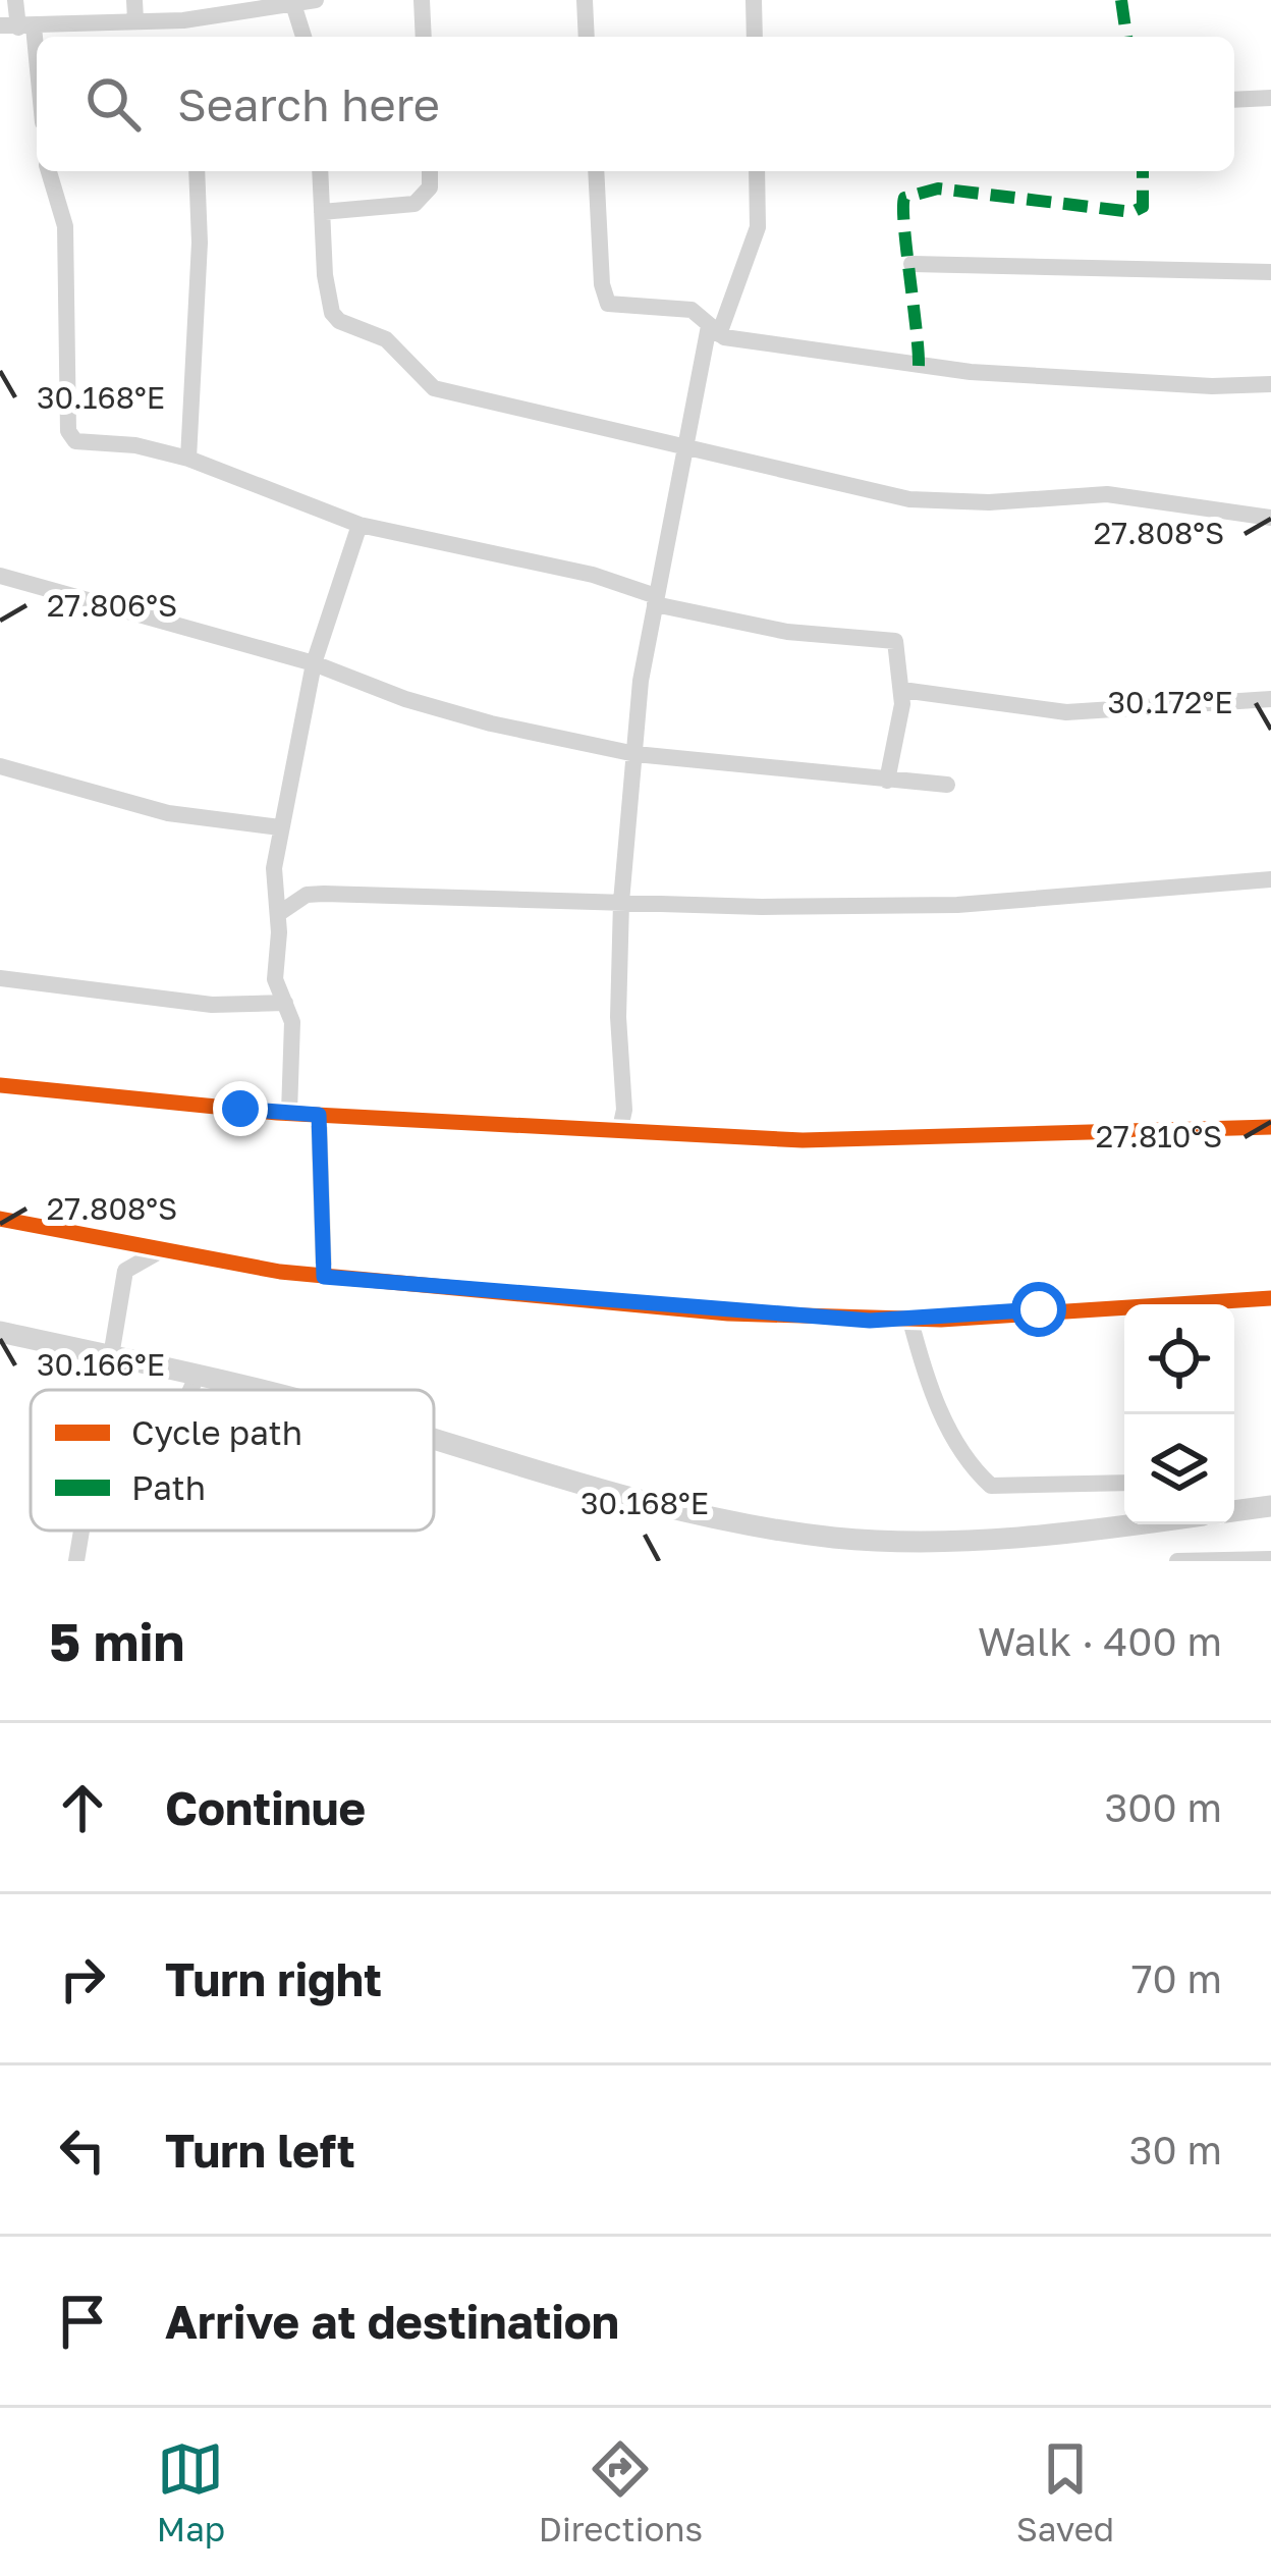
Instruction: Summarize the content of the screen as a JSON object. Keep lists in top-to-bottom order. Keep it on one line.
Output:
{"legend":["Cycle path","Path"],"page":{"search":"Search here","heading":["5 min","Walk · 400 m"],"list":[["Continue","300 m"],["Turn right","70 m"],["Turn left","30 m"],"Arrive at destination"],"nav":["Map","Directions","Saved"]},"coordinates":["30.168°E","27.808°S","27.806°S","30.172°E","27.810°S","30.166°E"]}
